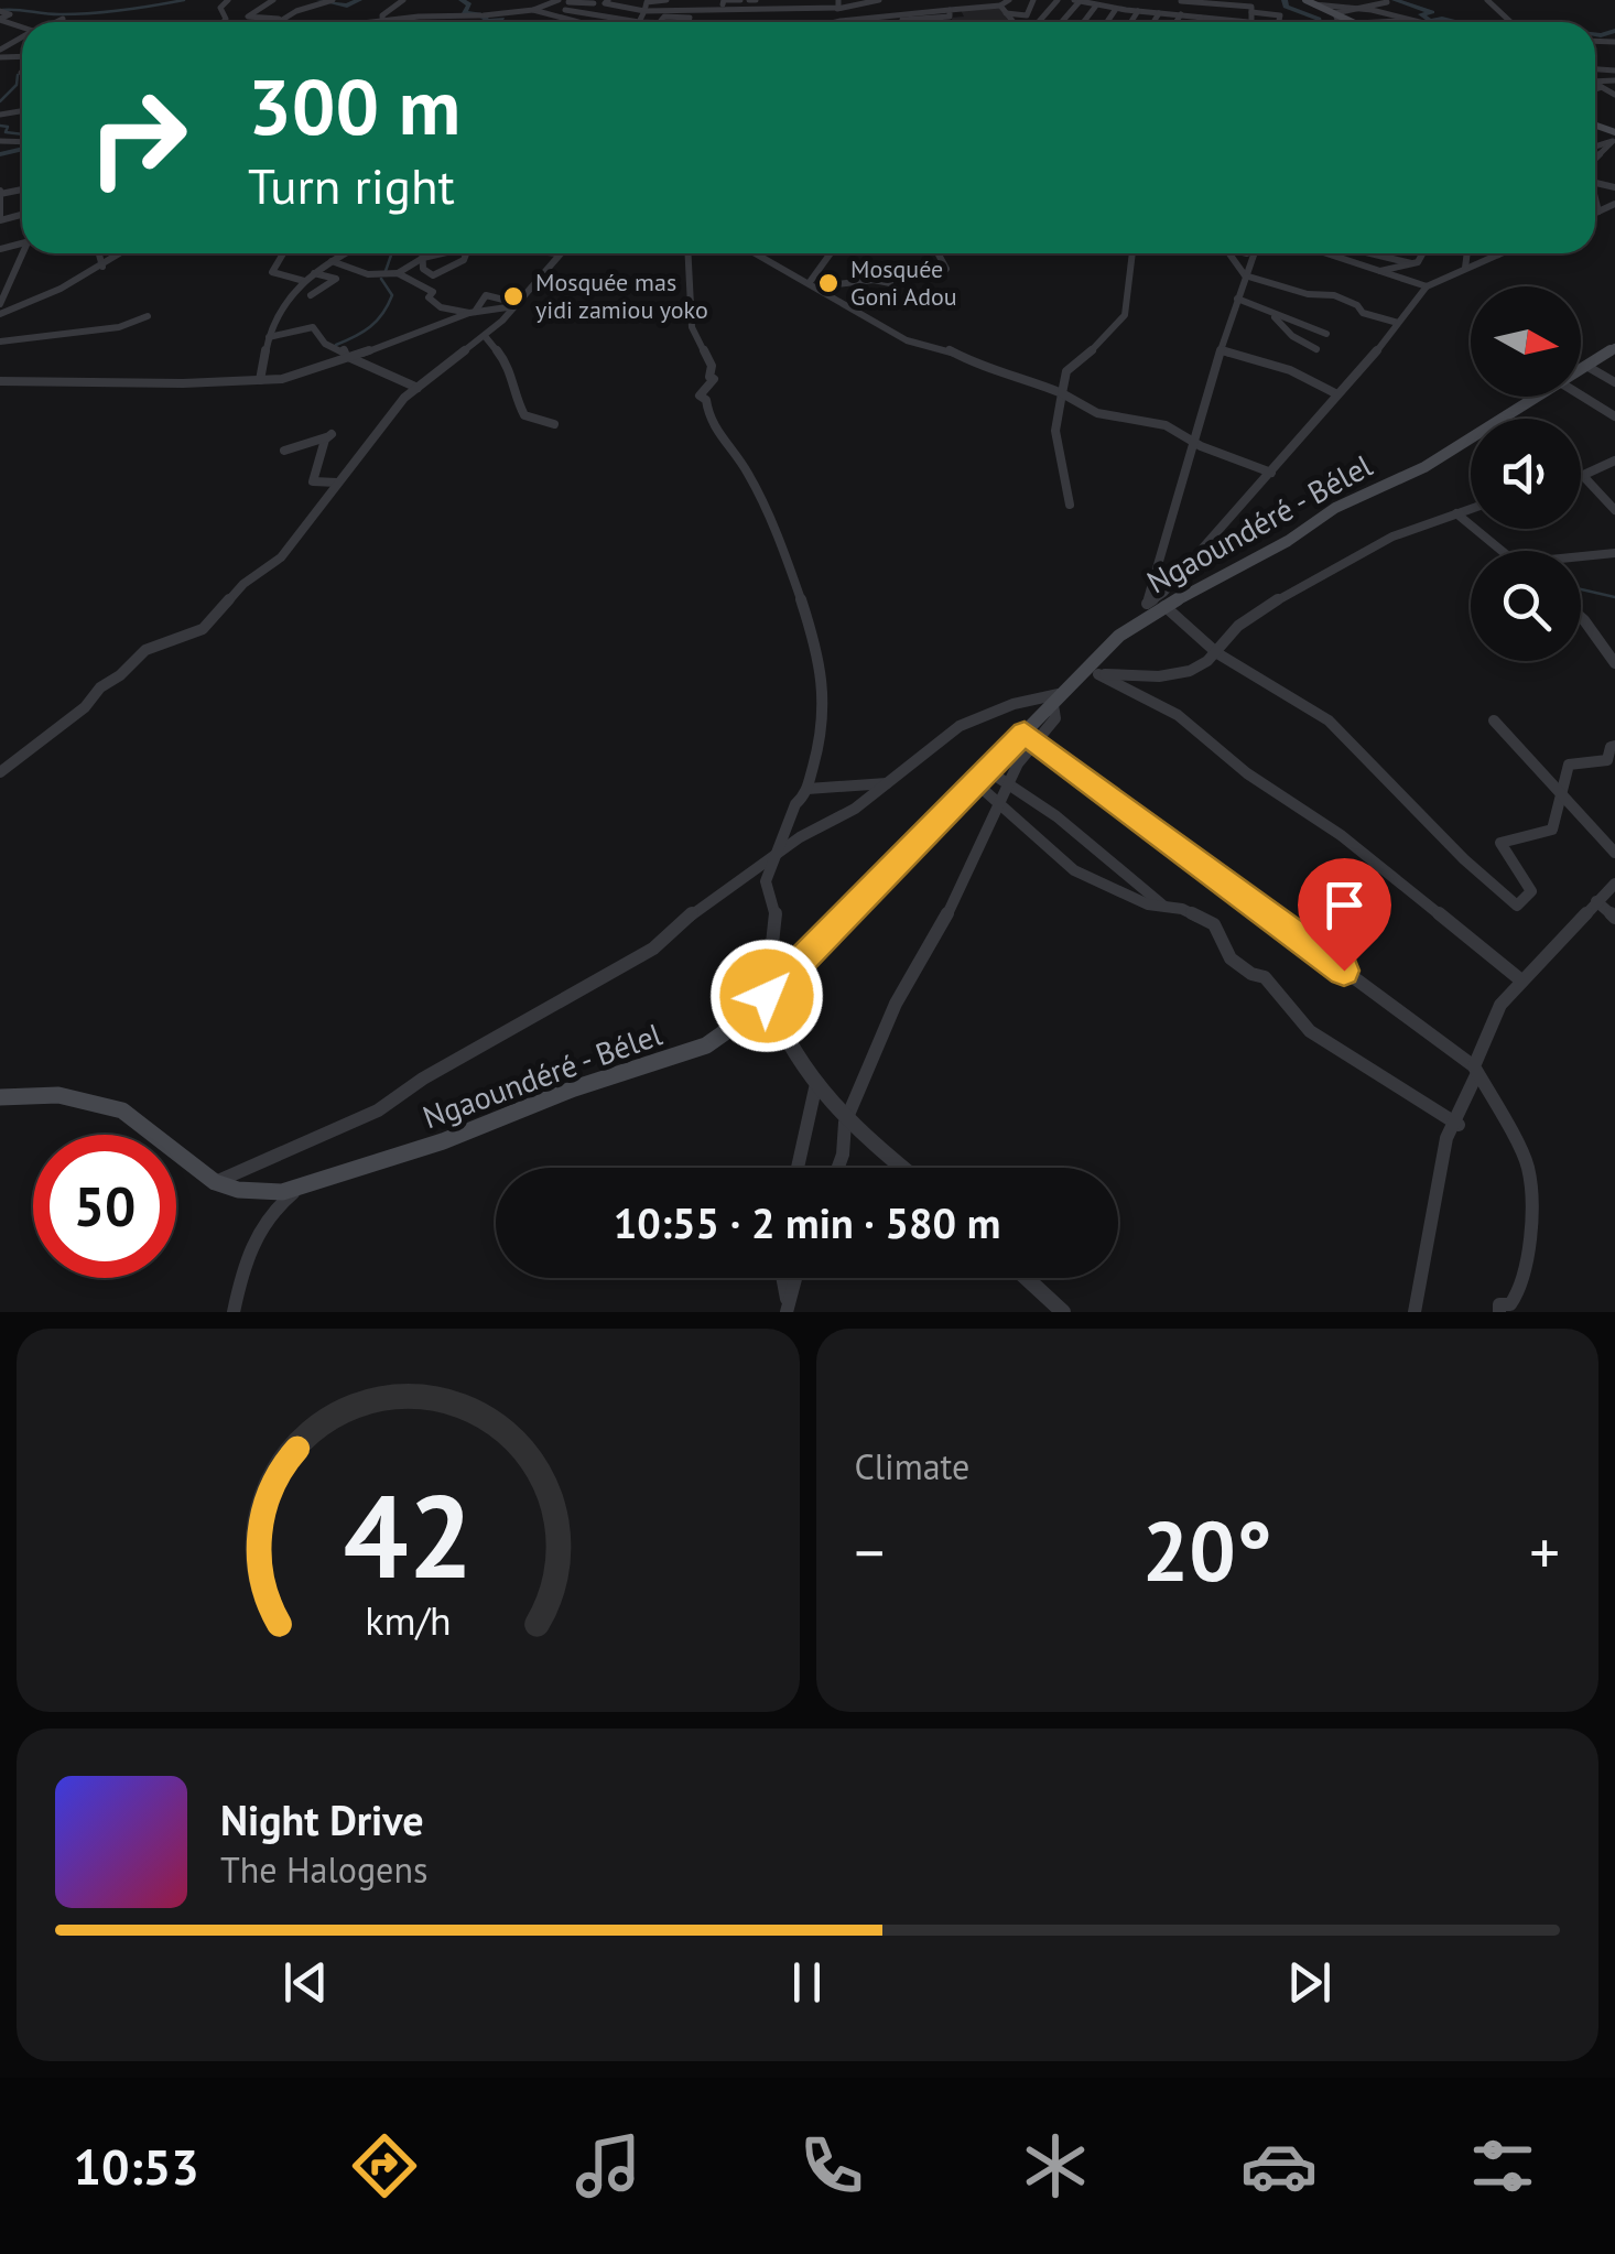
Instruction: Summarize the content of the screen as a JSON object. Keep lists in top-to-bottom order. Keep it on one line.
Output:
{"streets":{"main road":["Ngaoundéré - Bélel"]},"places":["Mosquée Goni Adou","Mosquée mas yidi zamiou yoko"],"north":"right","page":{"turn":["300 m","Turn right"],"limit":"50","trip":"10:55 · 2 min · 580 m","tile":"Climate","heat":["−","20°","+"],"song":["Night Drive","The Halogens"],"tabs":"10:53","gauge":["42","km/h"]}}
